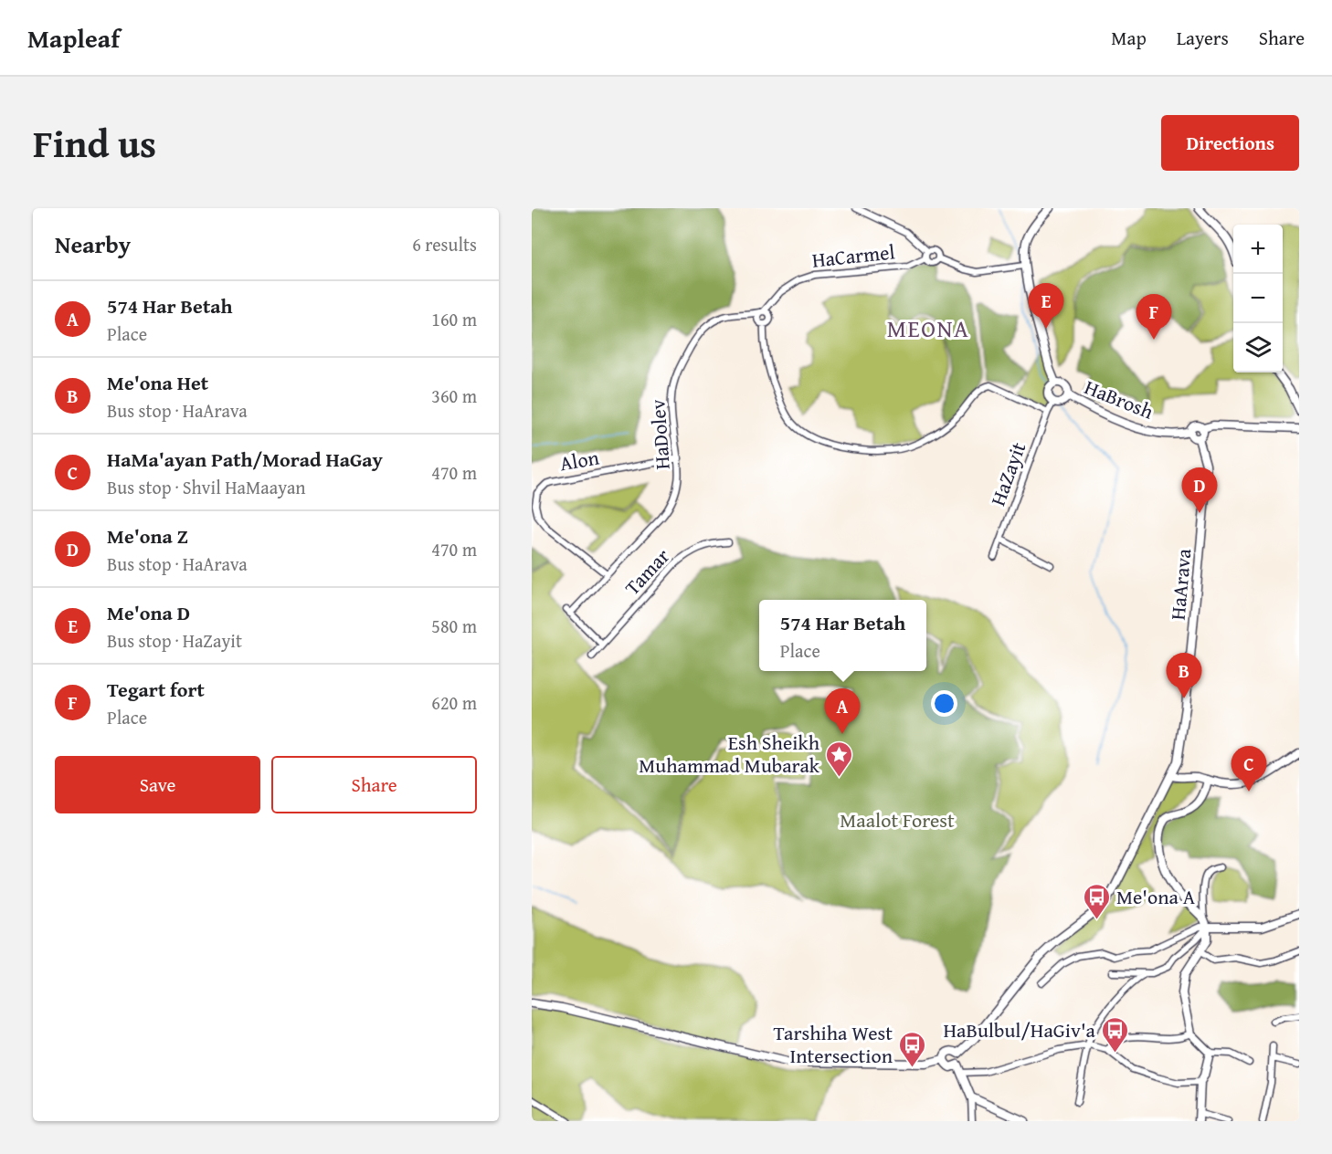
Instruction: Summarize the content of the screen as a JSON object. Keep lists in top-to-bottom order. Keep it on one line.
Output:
{"streets":{"main road":["HaBrosh","HaArava"],"street":["HaCarmel","HaDolev","Alon","HaZayit","Tamar"]},"crossings":[["HaCarmel","HaDolev"],["HaBrosh","HaZayit"],["HaBrosh","HaArava"],["HaDolev","Alon"],["HaDolev","Tamar"]],"districts":["MEONA"],"parks":["Maalot Forest"],"places":{"place":["Esh Sheikh Muhammad Mubarak"],"bus stop":["Me'ona A","HaBulbul/HaGiv'a","Tarshiha West Intersection"]},"page":{"header":"Mapleaf","nav":["Map","Layers","Share"],"title":"Find us","buttons":["Directions",["Save","Share"]],"heading":["Nearby","6 results"],"map_buttons":["+","−"],"list":[{"mark":"A","name":"574 Har Betah","note":"Place","value":"160 m"},{"mark":"B","name":"Me'ona Het","note":"Bus stop · HaArava","value":"360 m"},{"mark":"C","name":"HaMa'ayan Path/Morad HaGay","note":"Bus stop · Shvil HaMaayan","value":"470 m"},{"mark":"D","name":"Me'ona Z","note":"Bus stop · HaArava","value":"470 m"},{"mark":"E","name":"Me'ona D","note":"Bus stop · HaZayit","value":"580 m"},{"mark":"F","name":"Tegart fort","note":"Place","value":"620 m"}],"pins":["E","F","D","B","A","C"],"popup":["574 Har Betah","Place"]}}
